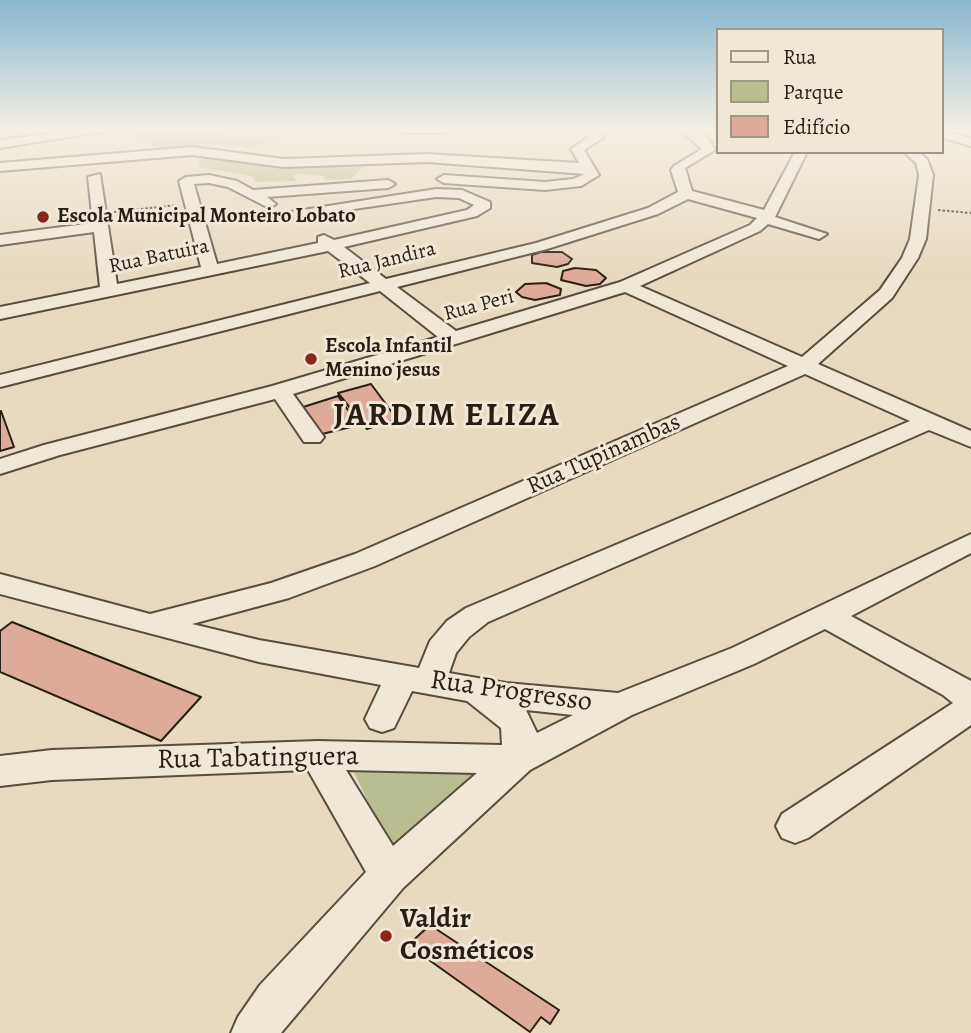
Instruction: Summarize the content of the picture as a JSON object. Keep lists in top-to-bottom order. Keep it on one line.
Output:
{"streets":{"street":["Rua Batuira","Rua Jandira","Rua Peri","Rua Tupinambas","Rua Progresso","Rua Tabatinguera"]},"crossings":[["Rua Tupinambas","Rua Progresso"],["Rua Progresso","Rua Tabatinguera"]],"districts":["JARDIM ELIZA"],"places":["Escola Municipal Monteiro Lobato","Escola Infantil Menino jesus","Valdir Cosméticos"],"legend":["Rua","Parque","Edifício"]}
